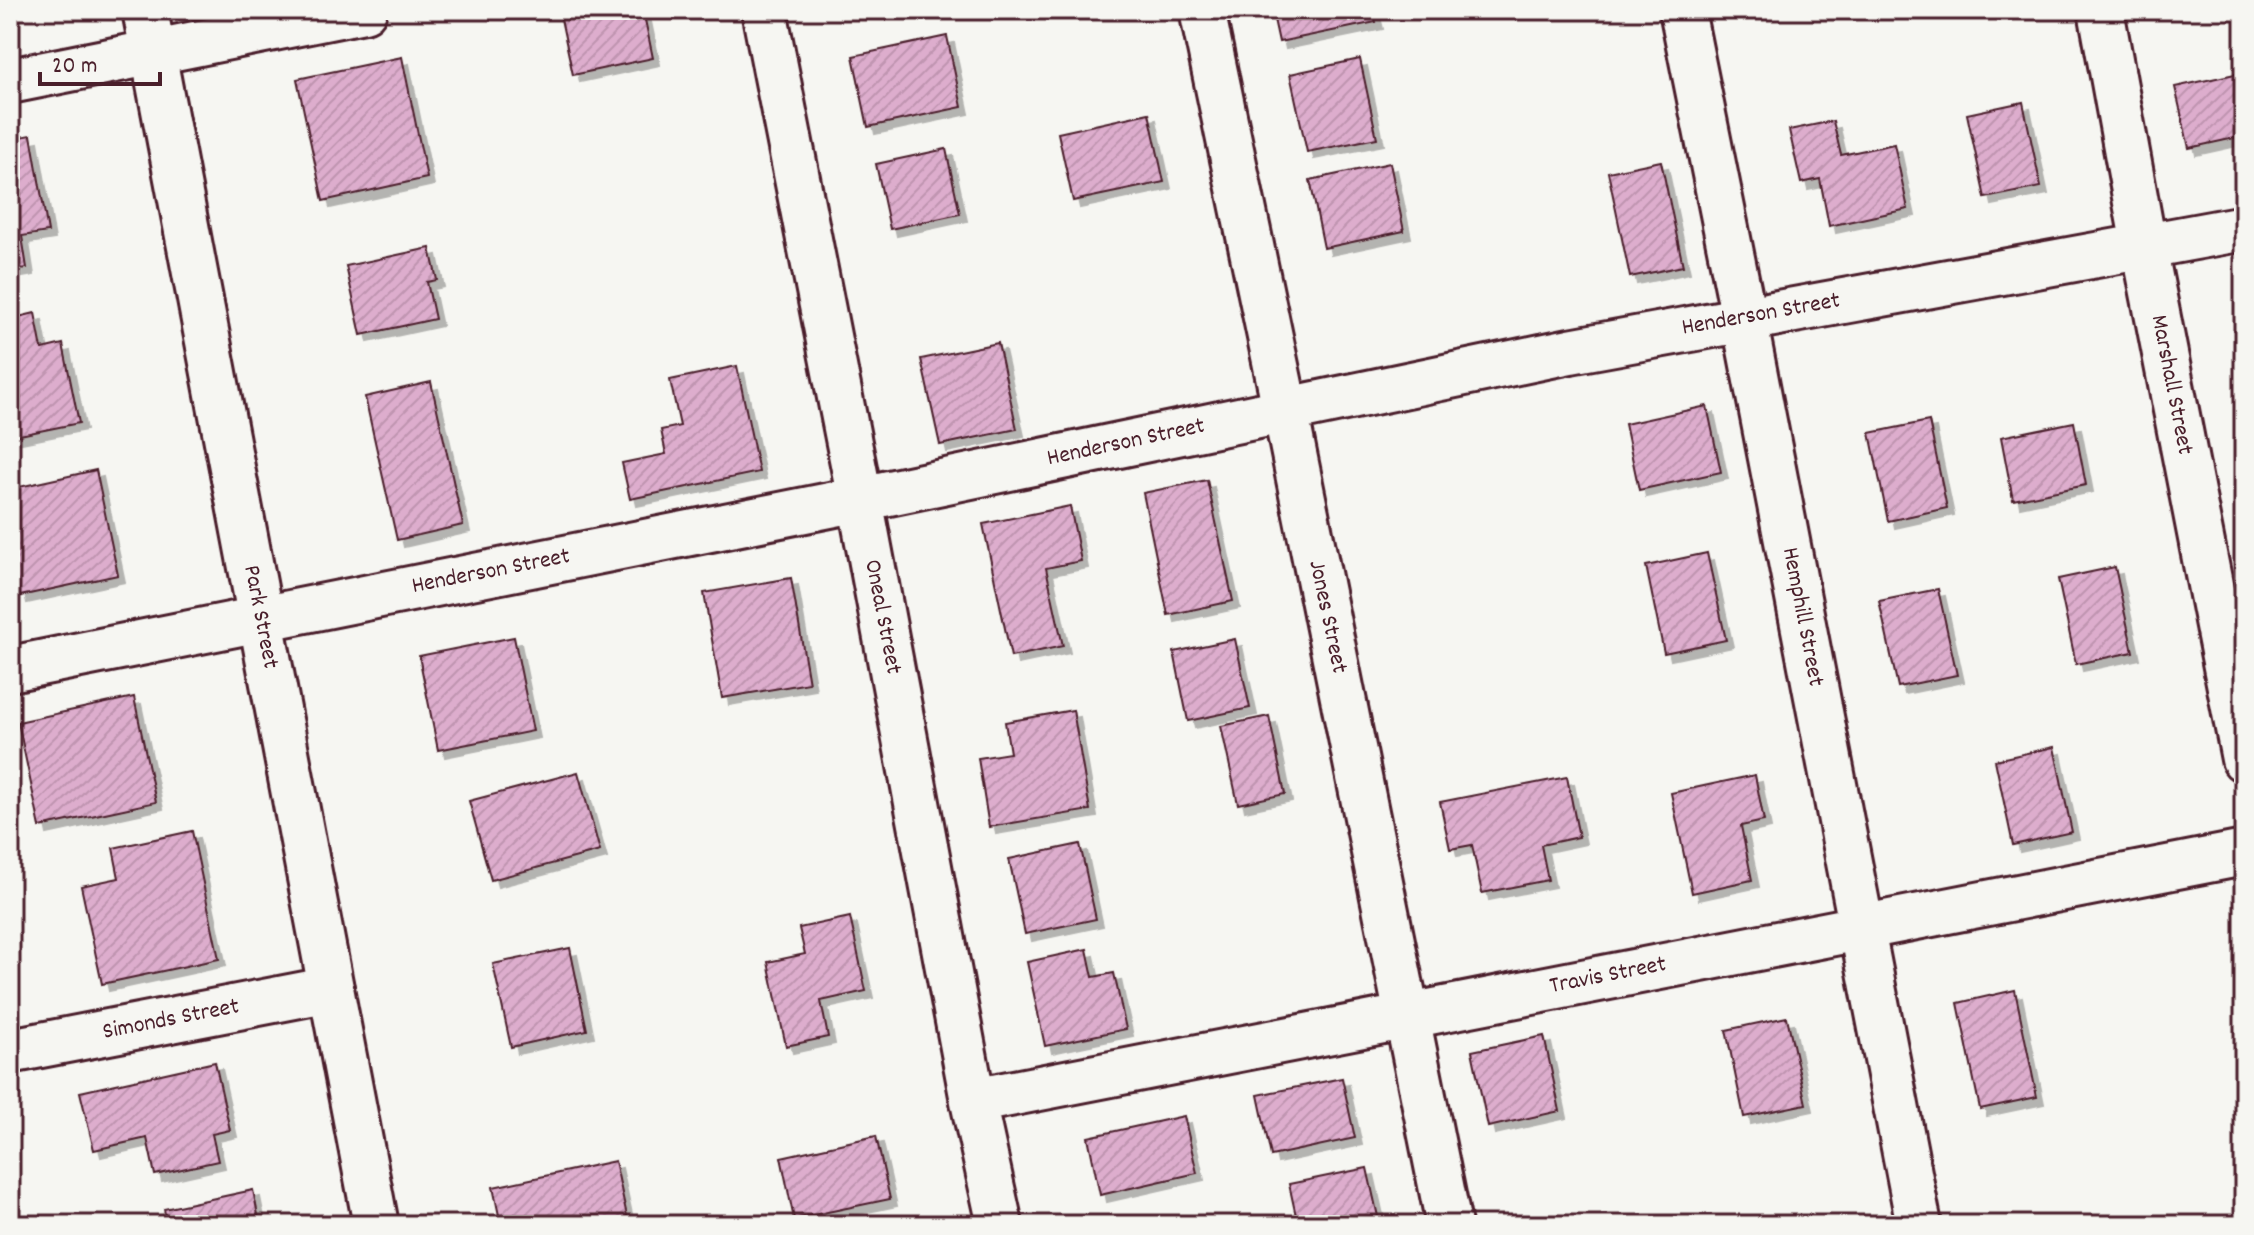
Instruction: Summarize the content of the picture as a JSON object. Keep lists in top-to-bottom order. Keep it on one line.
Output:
{"streets":{"street":["Henderson Street","Marshall Street","Park Street","Oneal Street","Jones Street","Hemphill Street","Travis Street","Simonds Street"]},"crossings":[["Henderson Street","Marshall Street"],["Henderson Street","Park Street"],["Henderson Street","Oneal Street"],["Henderson Street","Jones Street"],["Henderson Street","Hemphill Street"],["Park Street","Simonds Street"],["Oneal Street","Travis Street"],["Jones Street","Travis Street"],["Hemphill Street","Travis Street"]],"scale_bar":"20 m"}
